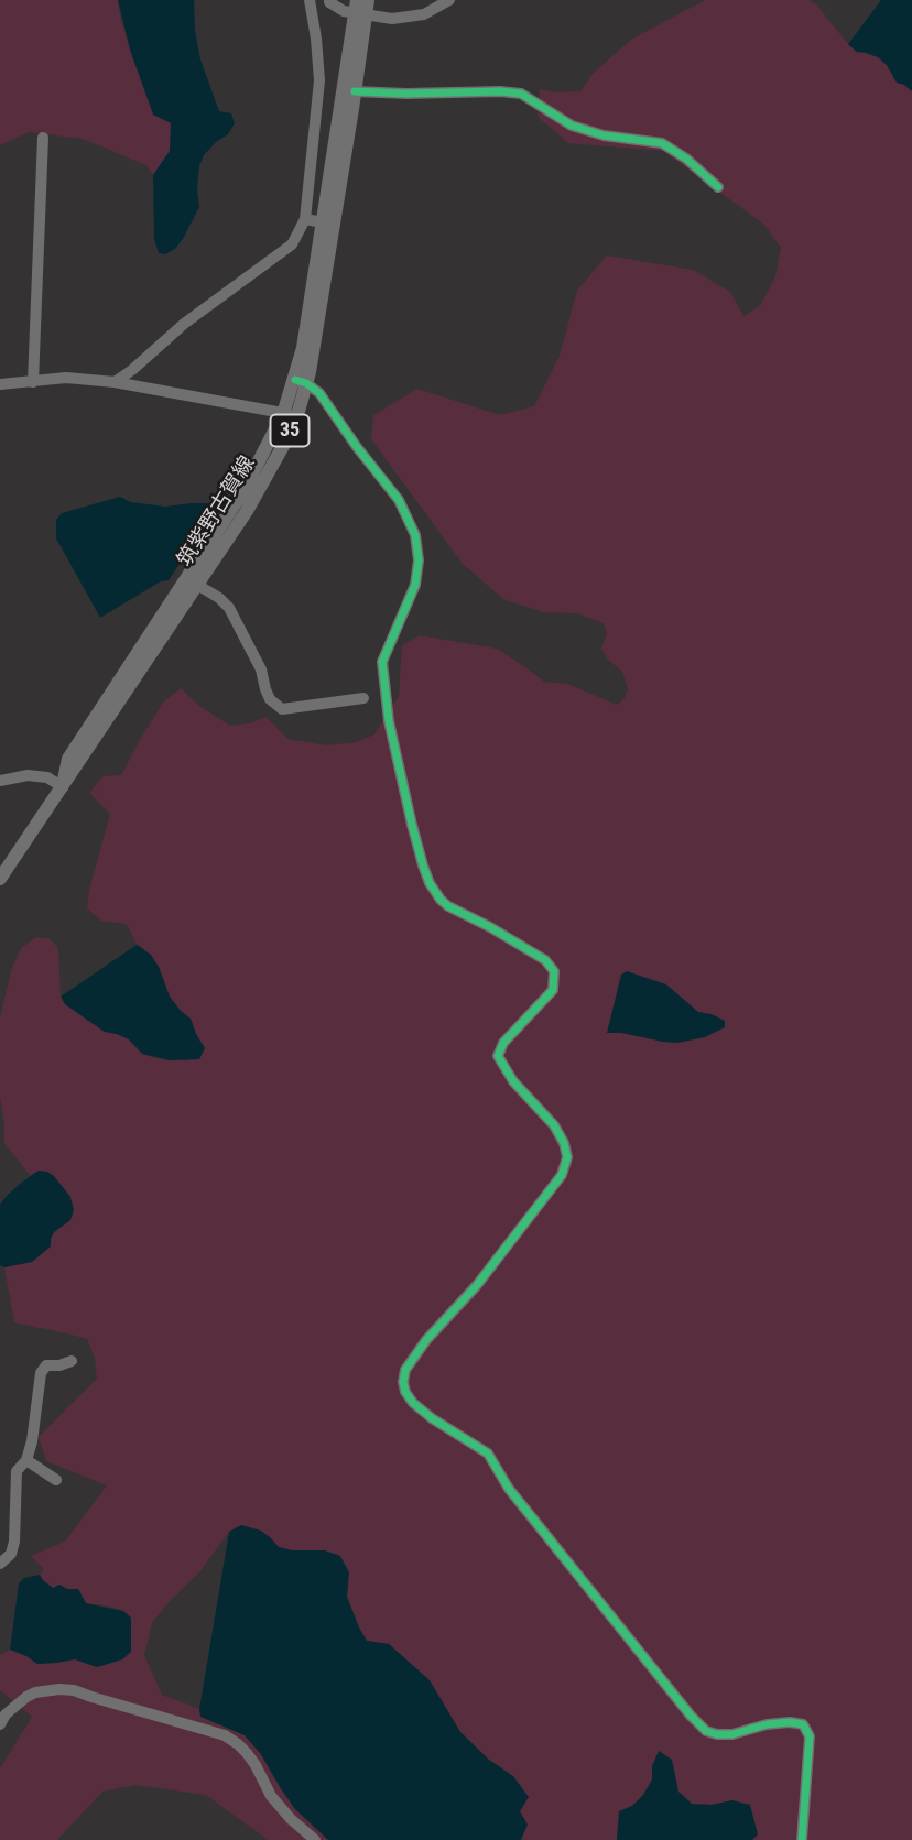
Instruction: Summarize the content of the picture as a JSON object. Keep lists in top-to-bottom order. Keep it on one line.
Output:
{"streets":{"main road":["35","筑紫野古賀線"]}}
